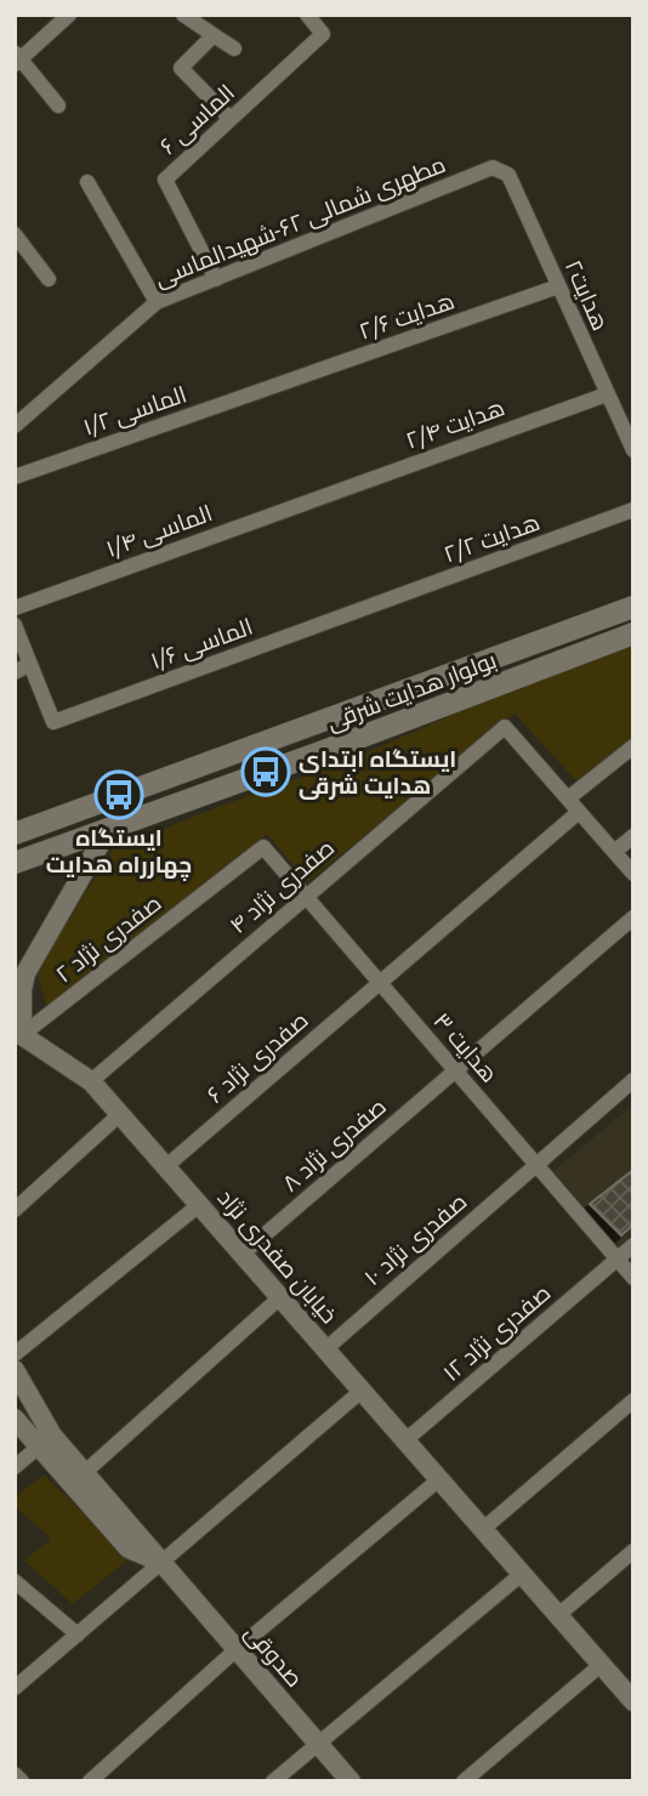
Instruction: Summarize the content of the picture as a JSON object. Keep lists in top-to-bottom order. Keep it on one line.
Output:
{"streets":{"main road":["بولوار هدایت شرقی"],"street":["الماسی ۶","مطهری شمالی ۶۲-شهیدالماسی","هدایت۲","هدایت ۲/۶","الماسی ۱/۲","هدایت ۲/۴","الماسی ۱/۴","هدایت ۲/۲","الماسی ۱/۶","صفدری نژاد ۴","صفدری نژاد ۲","هدایت ۳","صفدری نژاد ۶","صفدری نژاد ۸","صفدری نژاد ۱۰","خیابان صفدری نژاد","صفدری نژاد ۱۲","صدوقی"]},"crossings":[["الماسی ۶","مطهری شمالی ۶۲-شهیدالماسی"],["مطهری شمالی ۶۲-شهیدالماسی","هدایت۲"],["هدایت۲","هدایت ۲/۶"],["هدایت۲","هدایت ۲/۴"],["هدایت ۲/۶","الماسی ۱/۲"],["هدایت ۲/۴","الماسی ۱/۴"],["هدایت ۲/۲","الماسی ۱/۶"],["صفدری نژاد ۴","هدایت ۳"],["صفدری نژاد ۴","خیابان صفدری نژاد"],["صفدری نژاد ۲","هدایت ۳"],["صفدری نژاد ۲","خیابان صفدری نژاد"],["هدایت ۳","صفدری نژاد ۶"],["هدایت ۳","صفدری نژاد ۸"],["هدایت ۳","صفدری نژاد ۱۰"],["هدایت ۳","صفدری نژاد ۱۲"],["صفدری نژاد ۶","خیابان صفدری نژاد"],["صفدری نژاد ۸","خیابان صفدری نژاد"],["صفدری نژاد ۱۰","خیابان صفدری نژاد"],["خیابان صفدری نژاد","صفدری نژاد ۱۲"]],"places":{"bus stop":["ایستگاه ابتدای هدایت شرقی","ایستگاه چهارراه هدایت"]}}
